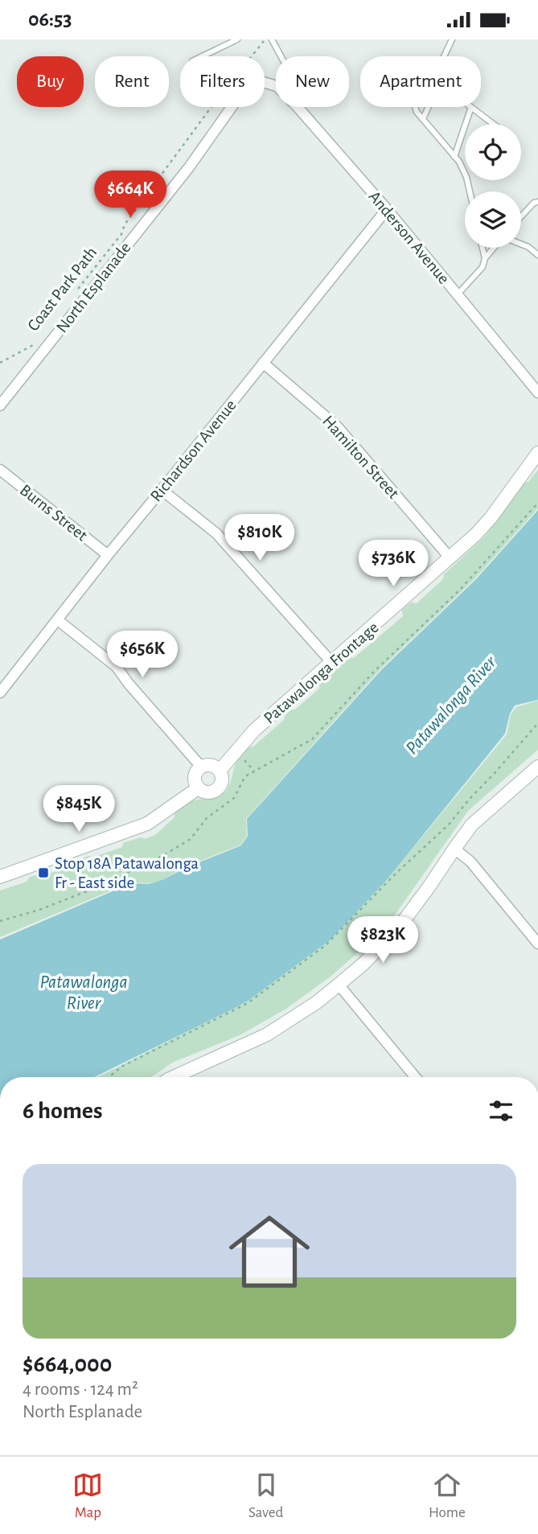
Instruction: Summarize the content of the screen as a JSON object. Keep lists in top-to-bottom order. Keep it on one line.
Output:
{"streets":{"street":["Anderson Avenue","North Esplanade","Richardson Avenue","Hamilton Street","Burns Street","Patawalonga Frontage"],"path":["Coast Park Path"]},"crossings":[["Anderson Avenue","Richardson Avenue"],["Richardson Avenue","Hamilton Street"],["Richardson Avenue","Burns Street"],["Hamilton Street","Patawalonga Frontage"]],"water":["Patawalonga River"],"places":{"transit":["Stop 18A Patawalonga Fr - East side"]},"page":{"status":"06:53","chip":["Buy","Rent","Filters","New","Apartment"],"price":["$664K","$810K","$736K","$656K","$845K","$823K"],"heading":"6 homes","list":[{"name":"$664,000","note":"4 rooms · 124 m² · North Esplanade"}],"tabs":["Map","Saved","Home"]}}
